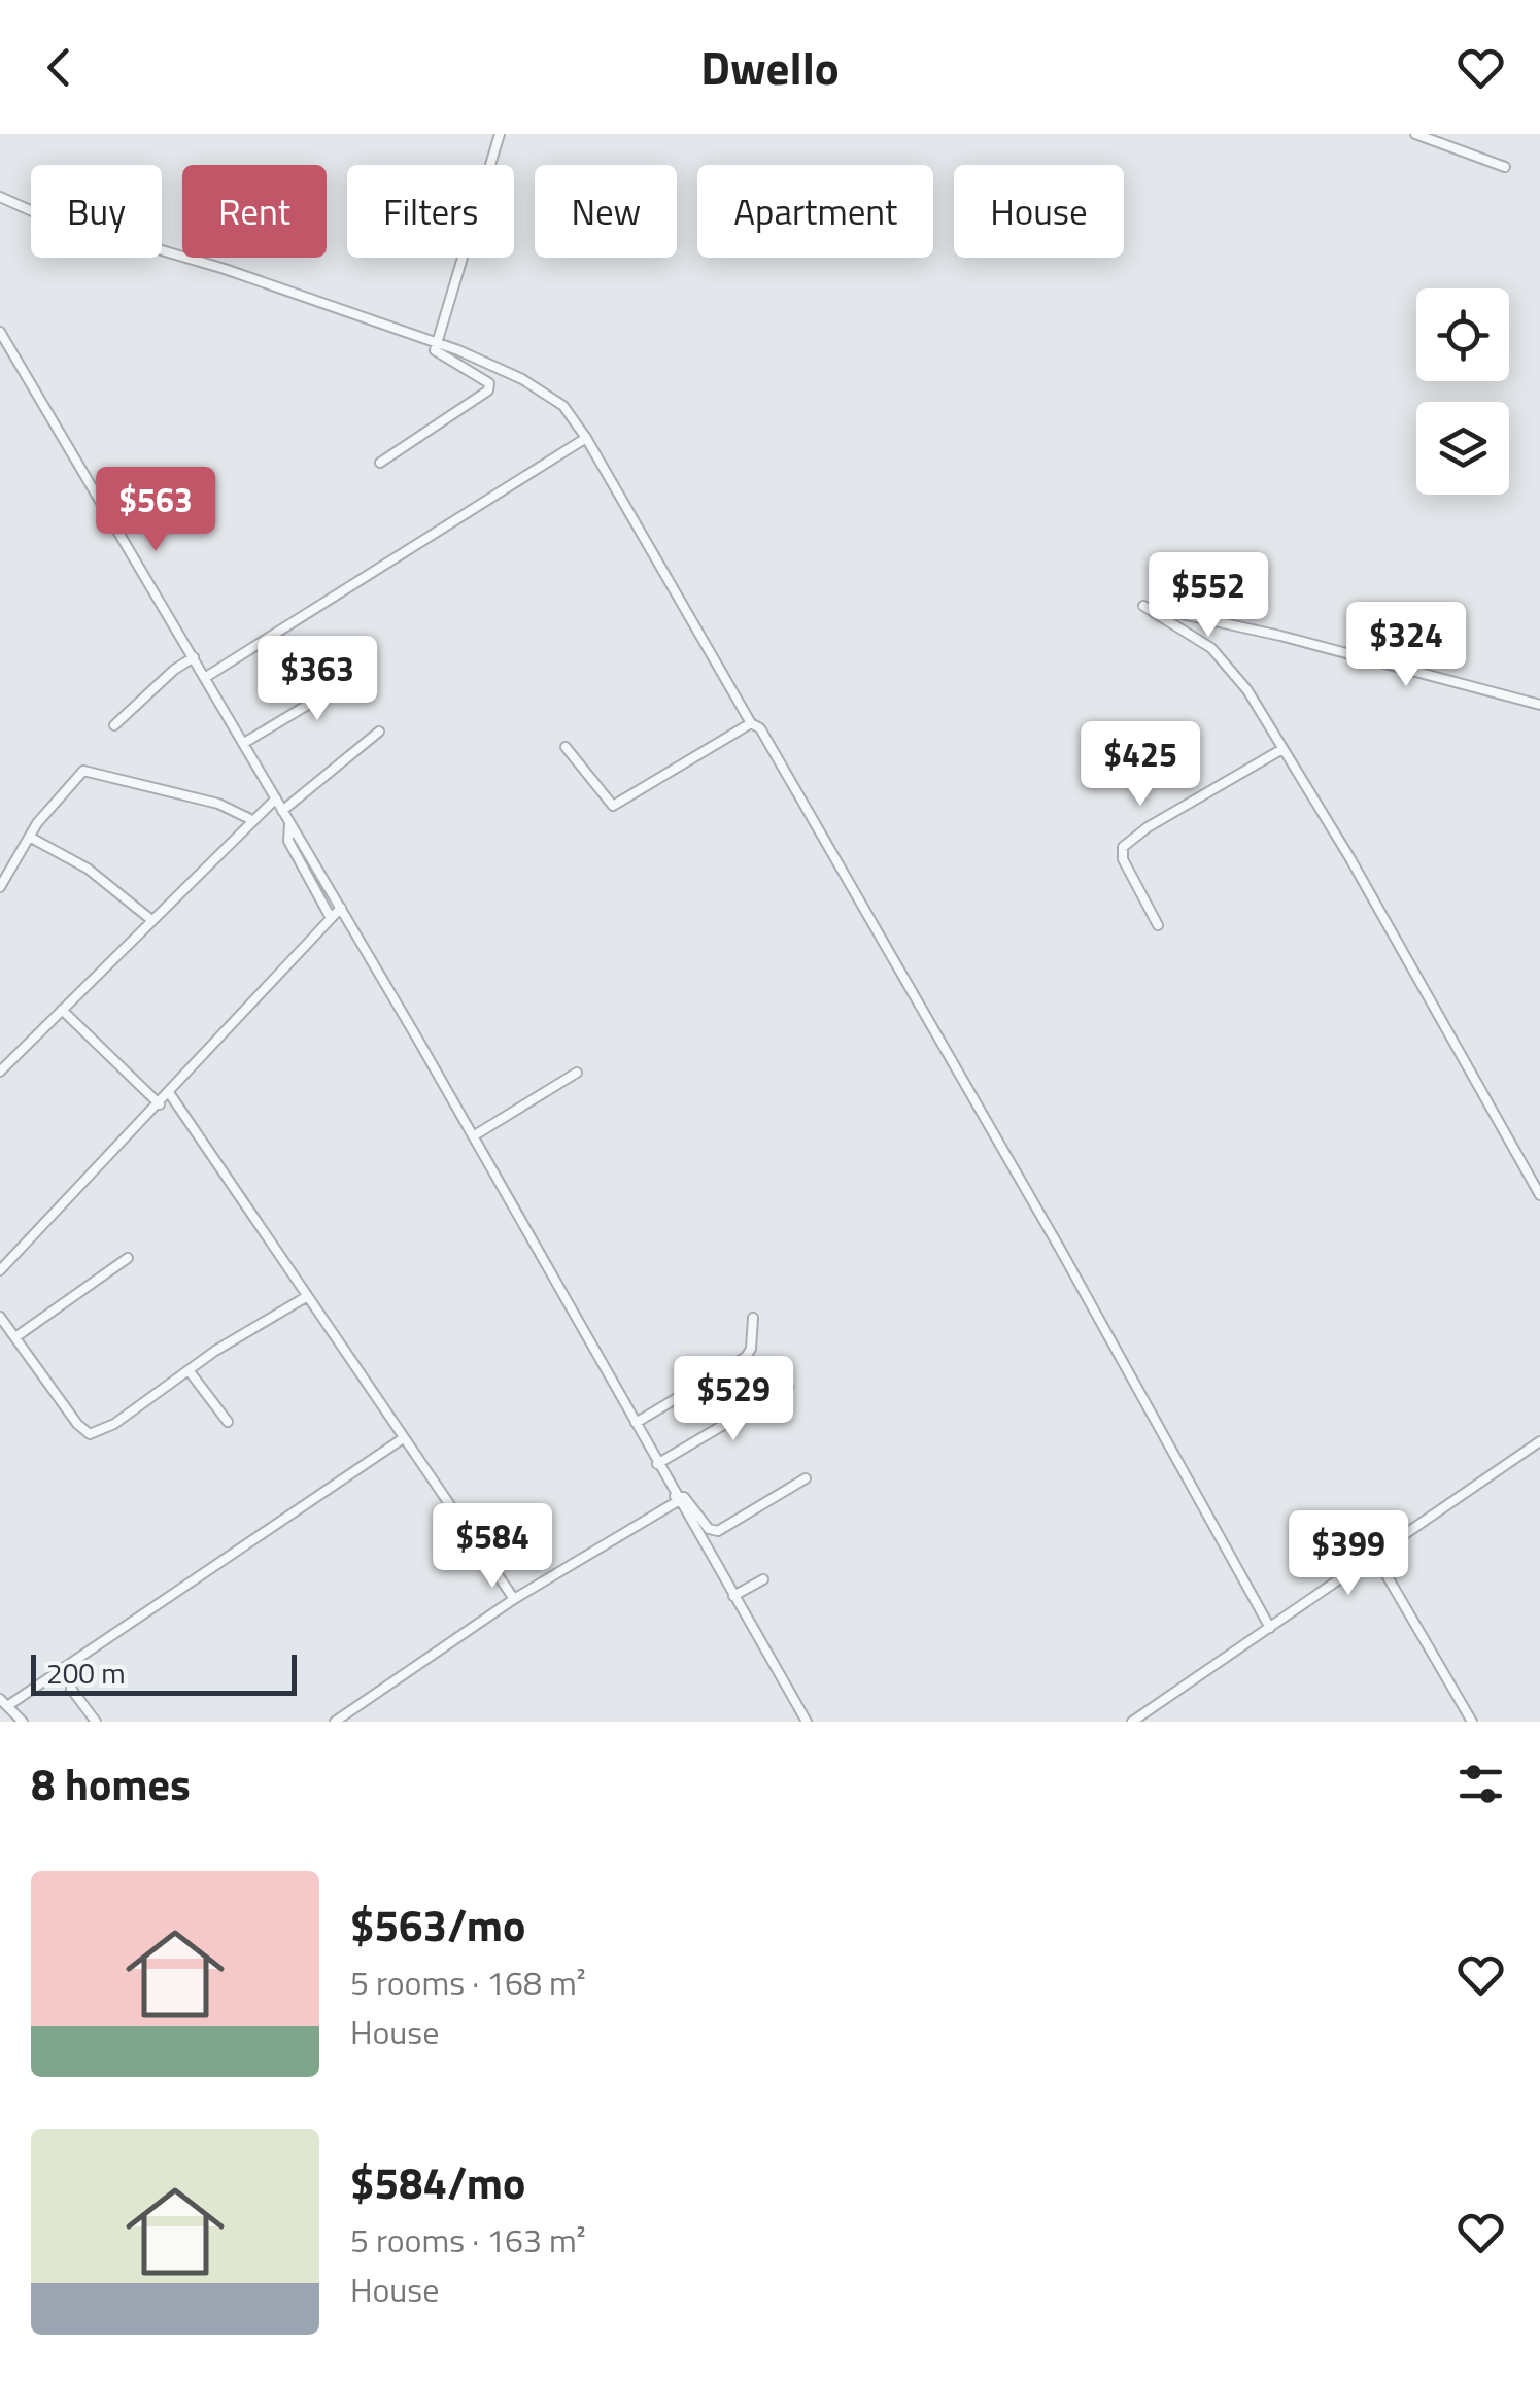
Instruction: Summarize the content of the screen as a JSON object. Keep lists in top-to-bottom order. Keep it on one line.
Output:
{"scale_bar":"200 m","page":{"header":"Dwello","chip":["Buy","Rent","Filters","New","Apartment","House"],"price":["$563","$552","$324","$363","$425","$529","$584","$399"],"scale":"200 m","heading":"8 homes","list":[{"name":"$563/mo","note":"5 rooms · 168 m² · House"},{"name":"$584/mo","note":"5 rooms · 163 m² · House"}]}}
